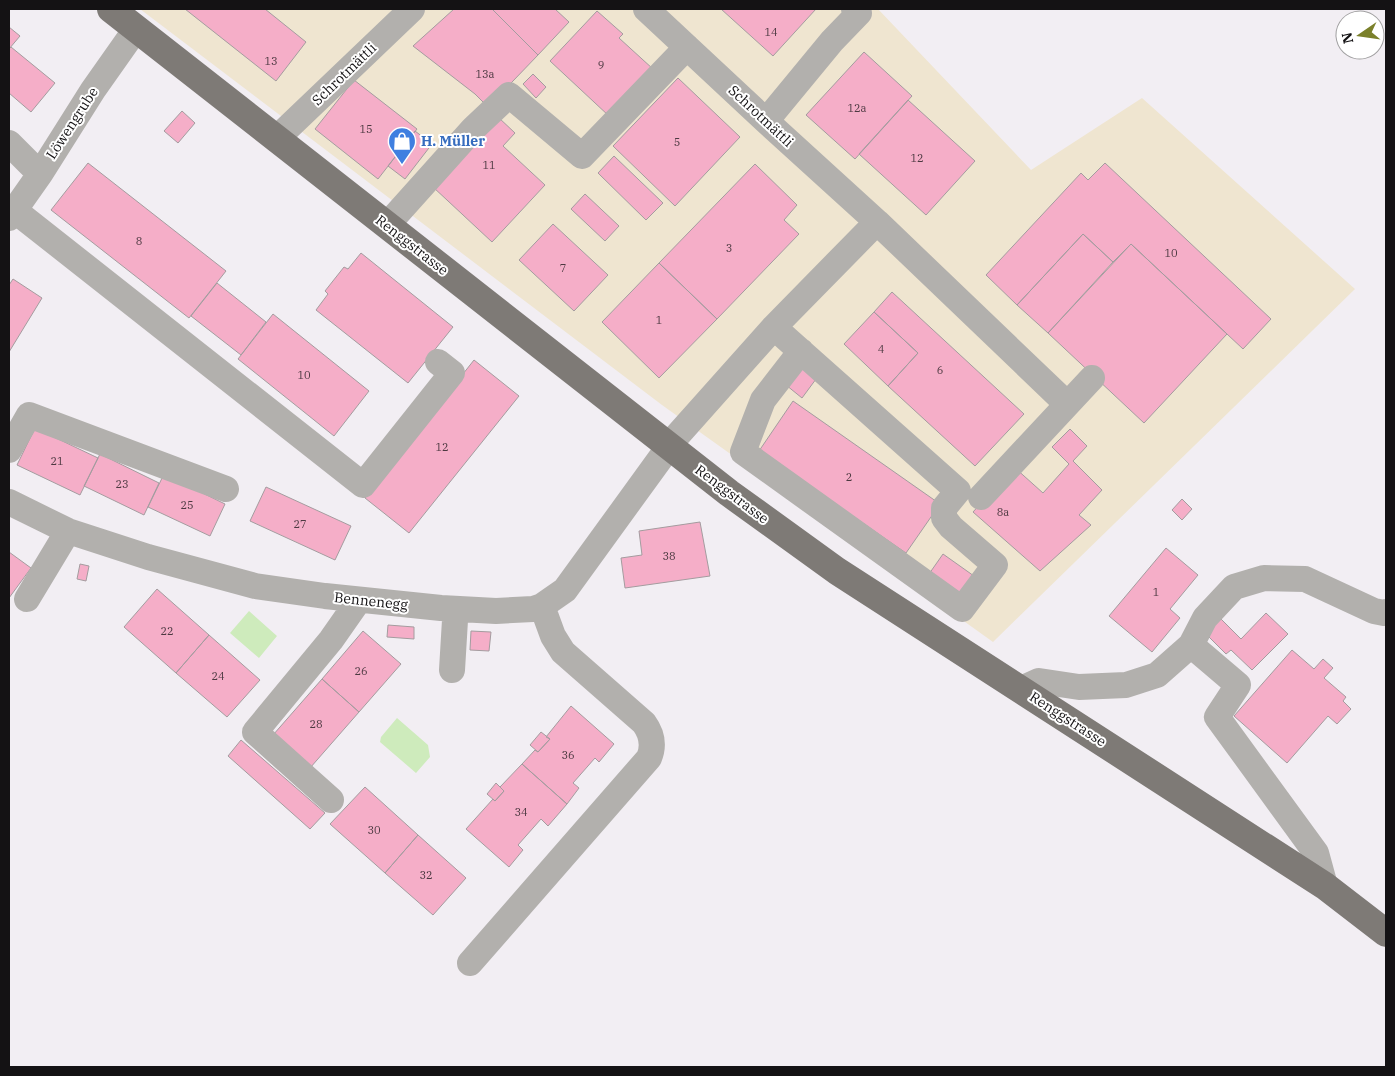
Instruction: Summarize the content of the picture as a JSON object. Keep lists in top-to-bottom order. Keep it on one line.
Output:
{"streets":{"main road":["Renggstrasse"],"street":["Schrotmättli","Löwengrube","Bennenegg"]},"crossings":[["Schrotmättli","Renggstrasse"],["Löwengrube","Renggstrasse"],["Renggstrasse","Bennenegg"]],"places":{"shop":["H. Müller"]},"house_numbers":["14","13","9","13a","12a","15","5","12","11","8","3","10","7","1","4","6","10","12","21","2","23","25","8a","27","38","1","22","26","24","28","36","34","30","32"],"north":"left"}
